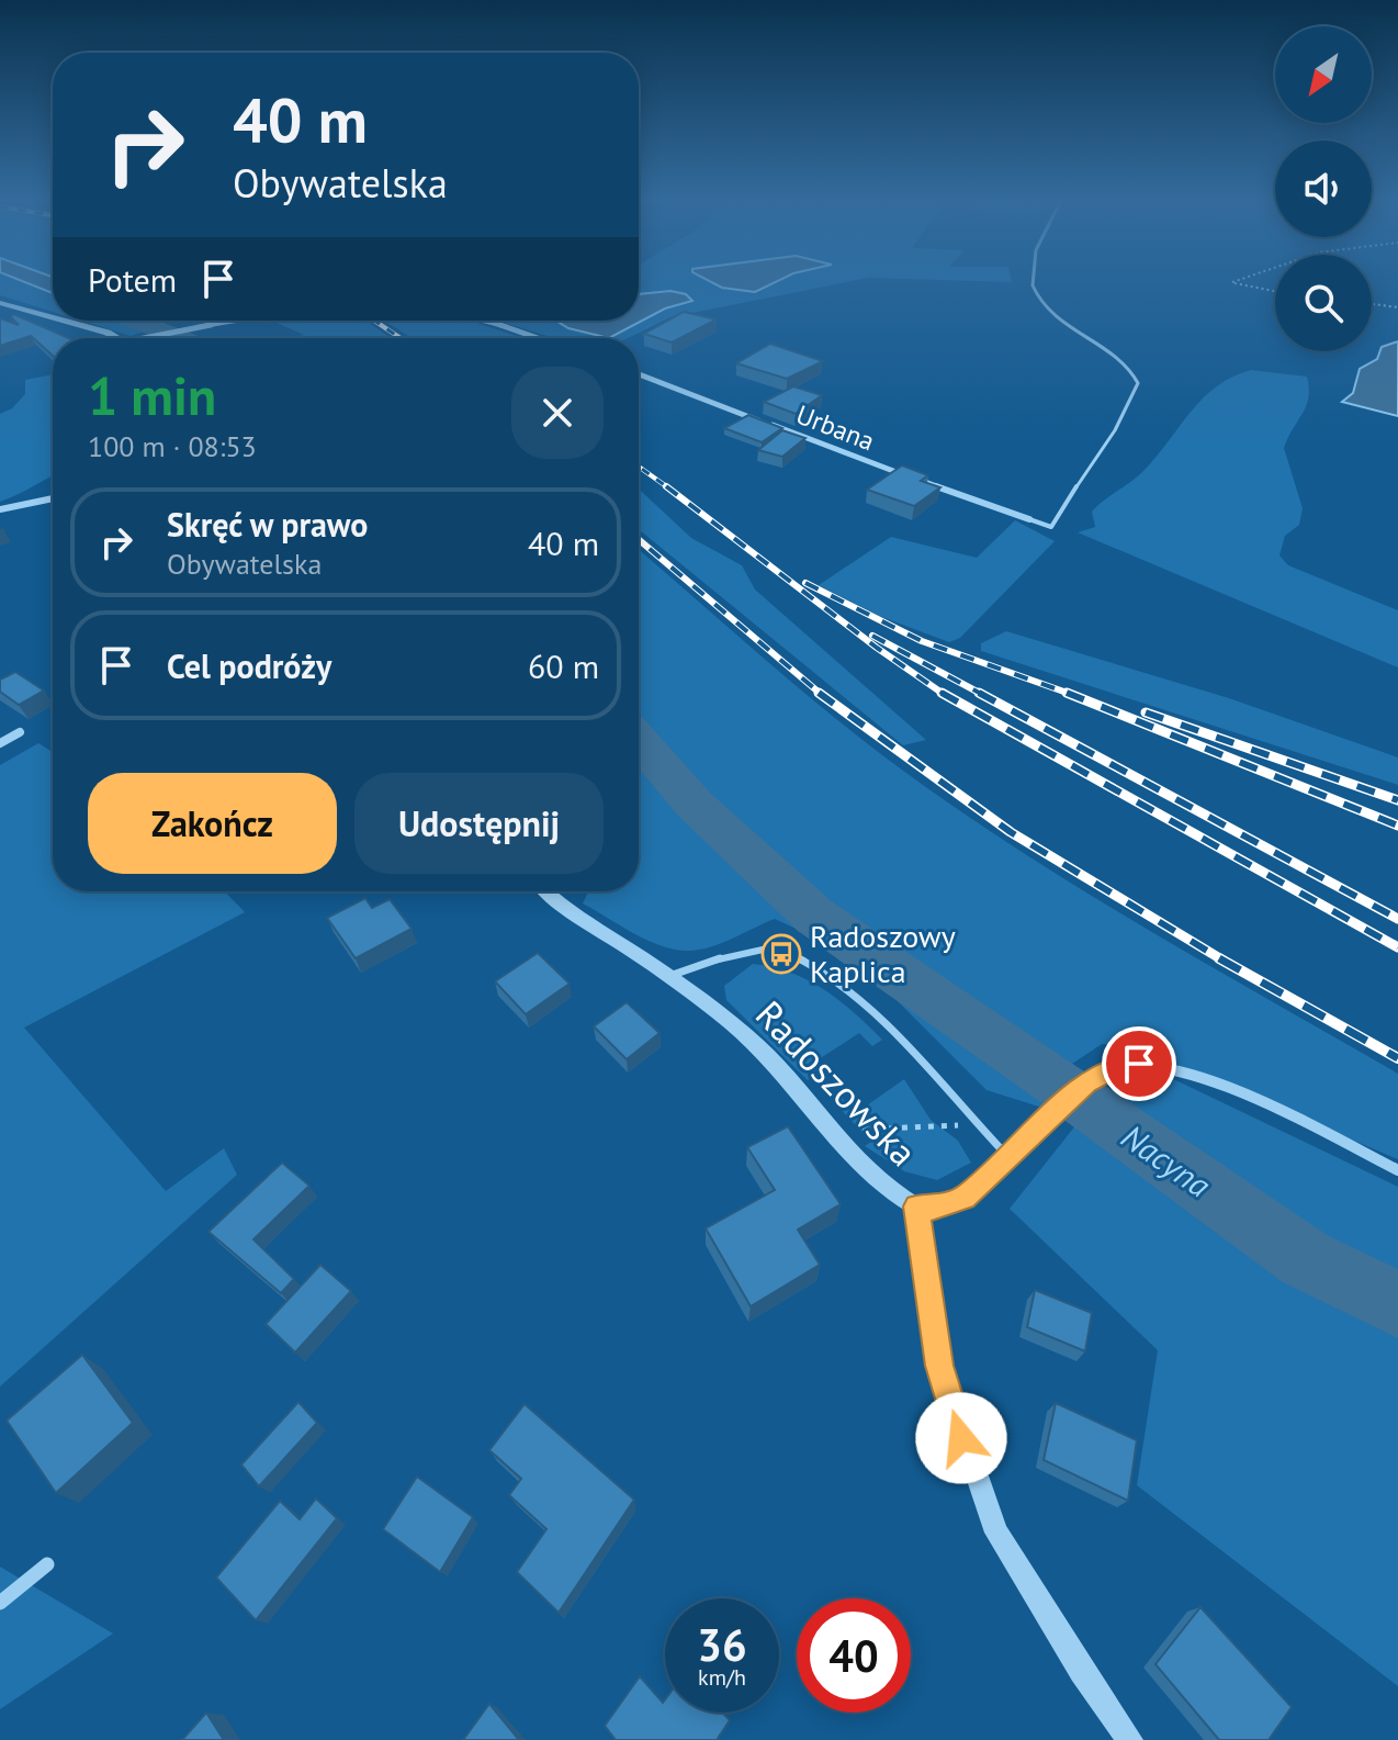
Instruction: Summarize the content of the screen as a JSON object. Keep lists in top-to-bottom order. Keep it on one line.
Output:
{"streets":{"street":["Urbana","Radoszowska"]},"water":["Nacyna"],"places":{"bus stop":["Radoszowy Kaplica"]},"north":"bottom left","page":{"turn":["40 m","Obywatelska"],"then":"Potem","heading":["1 min","100 m · 08:53"],"list":[{"name":"Skręć w prawo","note":"Obywatelska","value":"40 m"},{"name":"Cel podróży","value":"60 m"}],"buttons":["Zakończ","Udostępnij"],"speed":"36 km/h","limit":"40"}}
